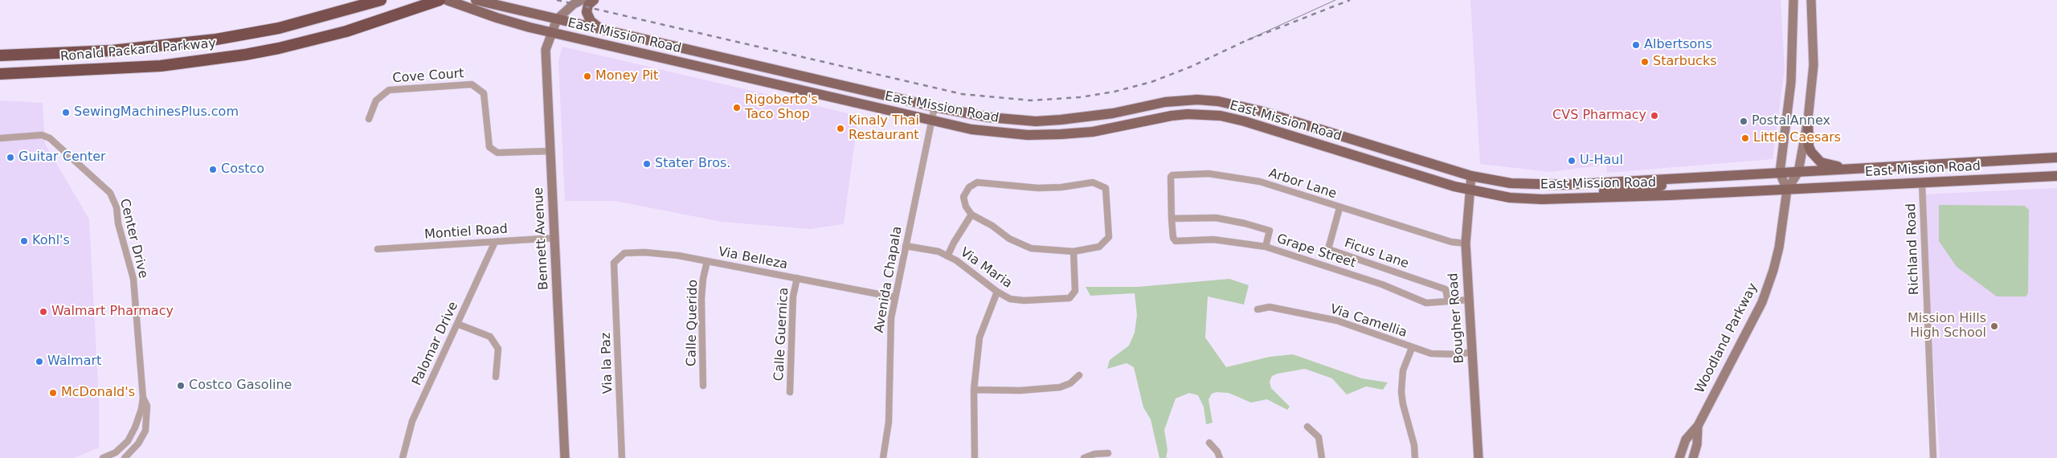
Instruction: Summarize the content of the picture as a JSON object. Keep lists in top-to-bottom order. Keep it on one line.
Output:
{"streets":{"highway":["Ronald Packard Parkway"],"main road":["East Mission Road"],"street":["Cove Court","Arbor Lane","Montiel Road","Center Drive","Bennett Avenue","Richland Road","Grape Street","Ficus Lane","Via Belleza","Via Maria","Avenida Chapala","Bougher Road","Via Camellia","Calle Querido","Calle Guernica","Woodland Parkway","Palomar Drive","Via la Paz"]},"crossings":[["East Mission Road","Bennett Avenue"],["East Mission Road","Richland Road"],["East Mission Road","Avenida Chapala"],["East Mission Road","Bougher Road"],["East Mission Road","Woodland Parkway"],["Cove Court","Bennett Avenue"],["Arbor Lane","Grape Street"],["Arbor Lane","Ficus Lane"],["Arbor Lane","Bougher Road"],["Montiel Road","Bennett Avenue"],["Montiel Road","Palomar Drive"],["Grape Street","Ficus Lane"],["Grape Street","Bougher Road"],["Via Belleza","Avenida Chapala"],["Via Belleza","Calle Querido"],["Via Belleza","Calle Guernica"],["Via Belleza","Via la Paz"],["Via Maria","Avenida Chapala"],["Bougher Road","Via Camellia"]],"places":["Albertsons","Starbucks","Money Pit","Rigoberto's Taco Shop","SewingMachinesPlus.com","CVS Pharmacy","PostalAnnex","Kinaly Thai Restaurant","Little Caesars","Guitar Center","U-Haul","Stater Bros.","Costco","Kohl's","Walmart Pharmacy","Mission Hills High School","Walmart","Costco Gasoline","McDonald's"]}
